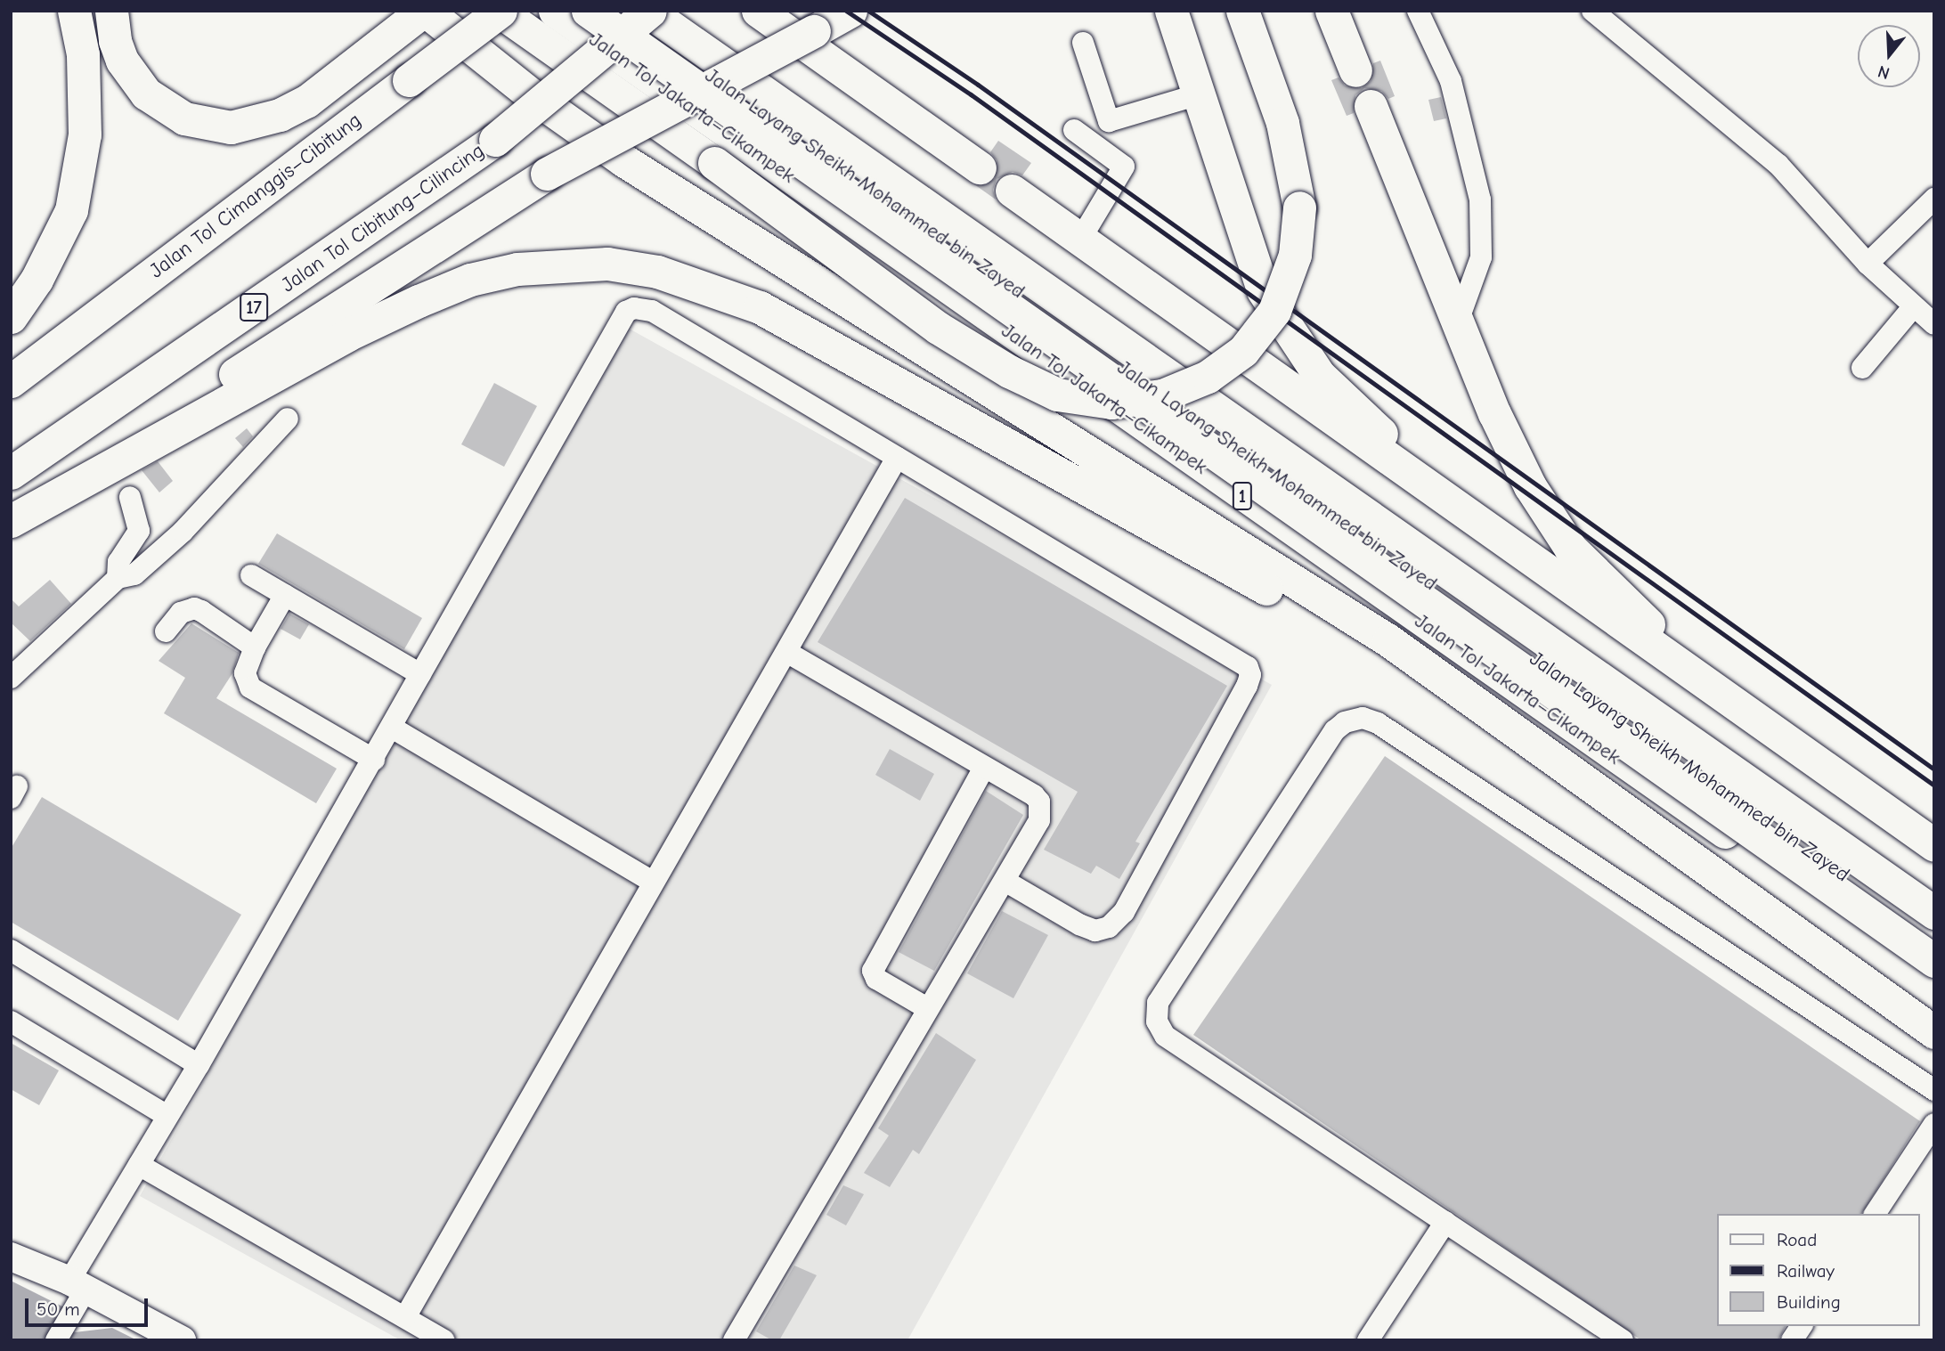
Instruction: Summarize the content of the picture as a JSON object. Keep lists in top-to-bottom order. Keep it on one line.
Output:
{"streets":{"highway":["Jalan Tol Jakarta–Cikampek","Jalan Layang Sheikh Mohammed bin Zayed","Jalan Tol Cimanggis–Cibitung","Jalan Tol Cibitung–Cilincing","17","1"]},"legend":["Road","Railway","Building"],"scale_bar":"50 m","north":"bottom"}
